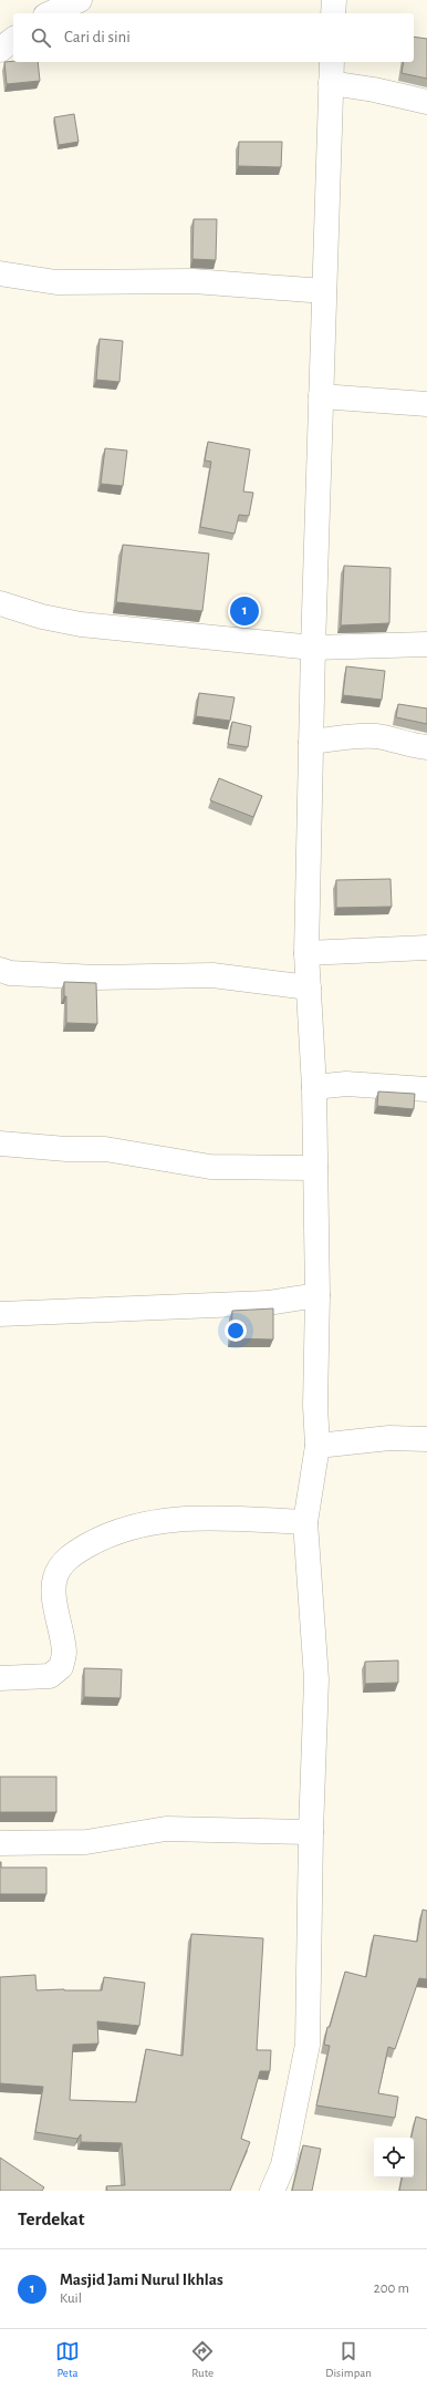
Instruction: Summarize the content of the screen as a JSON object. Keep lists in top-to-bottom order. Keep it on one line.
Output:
{"page":{"search":"Cari di sini","pins":"1","heading":"Terdekat","list":[{"mark":"1","name":"Masjid Jami Nurul Ikhlas","note":"Kuil","value":"200 m"}],"nav":["Peta","Rute","Disimpan"]}}
